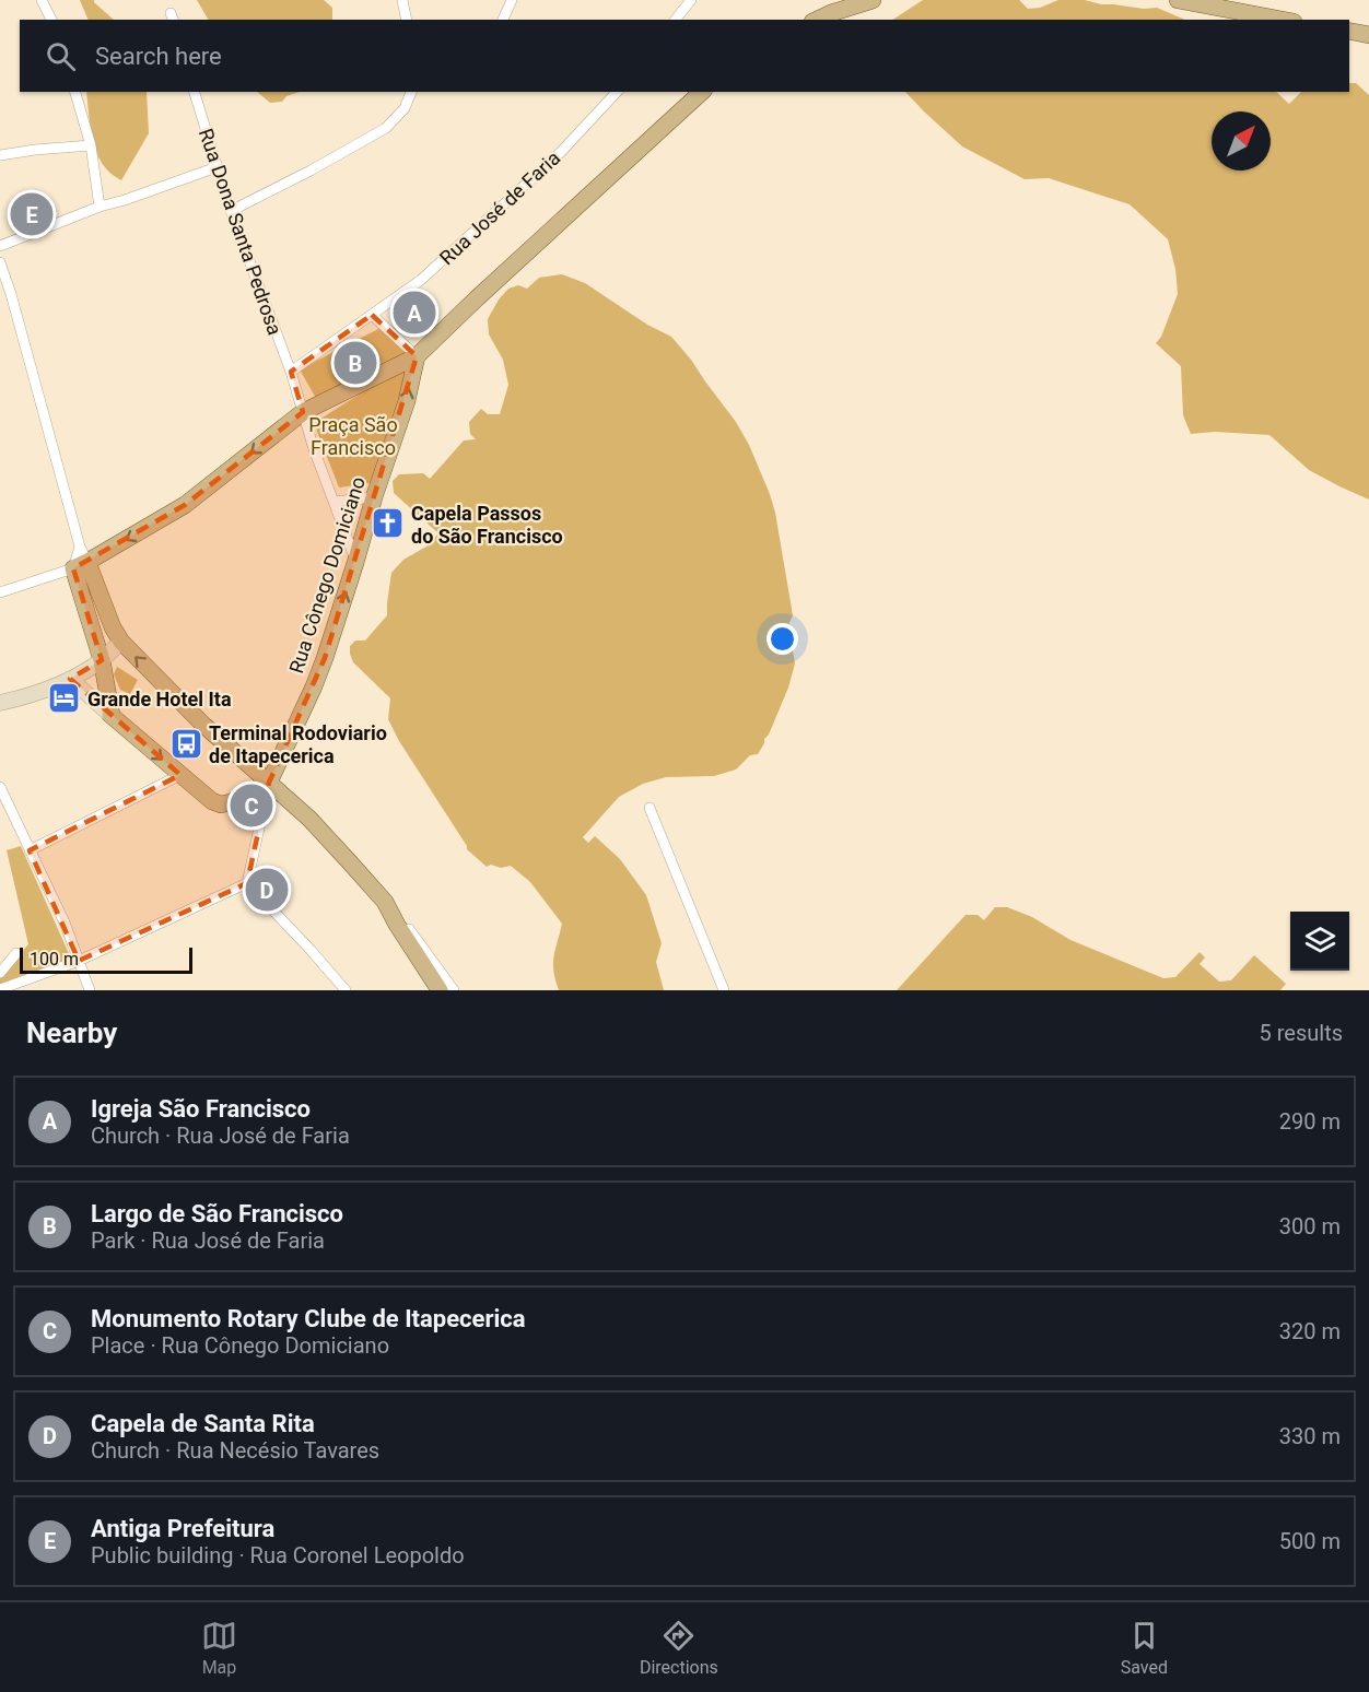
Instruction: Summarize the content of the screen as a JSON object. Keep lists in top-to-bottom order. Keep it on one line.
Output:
{"streets":{"main road":["Rua Cônego Domiciano"],"street":["Rua José de Faria","Rua Dona Santa Pedrosa"]},"crossings":[["Rua José de Faria","Rua Dona Santa Pedrosa"],["Rua Dona Santa Pedrosa","Rua Cônego Domiciano"]],"one_way":["Rua Cônego Domiciano"],"parks":["Praça São Francisco"],"places":{"church":["Capela Passos do São Francisco"],"hotel":["Grande Hotel Ita"],"bus stop":["Terminal Rodoviario de Itapecerica"]},"scale_bar":"100 m","north":"top right","page":{"search":"Search here","pins":["E","A","B","C","D"],"scale":"100 m","heading":["Nearby","5 results"],"list":[{"mark":"A","name":"Igreja São Francisco","note":"Church · Rua José de Faria","value":"290 m"},{"mark":"B","name":"Largo de São Francisco","note":"Park · Rua José de Faria","value":"300 m"},{"mark":"C","name":"Monumento Rotary Clube de Itapecerica","note":"Place · Rua Cônego Domiciano","value":"320 m"},{"mark":"D","name":"Capela de Santa Rita","note":"Church · Rua Necésio Tavares","value":"330 m"},{"mark":"E","name":"Antiga Prefeitura","note":"Public building · Rua Coronel Leopoldo","value":"500 m"}],"nav":["Map","Directions","Saved"]}}
